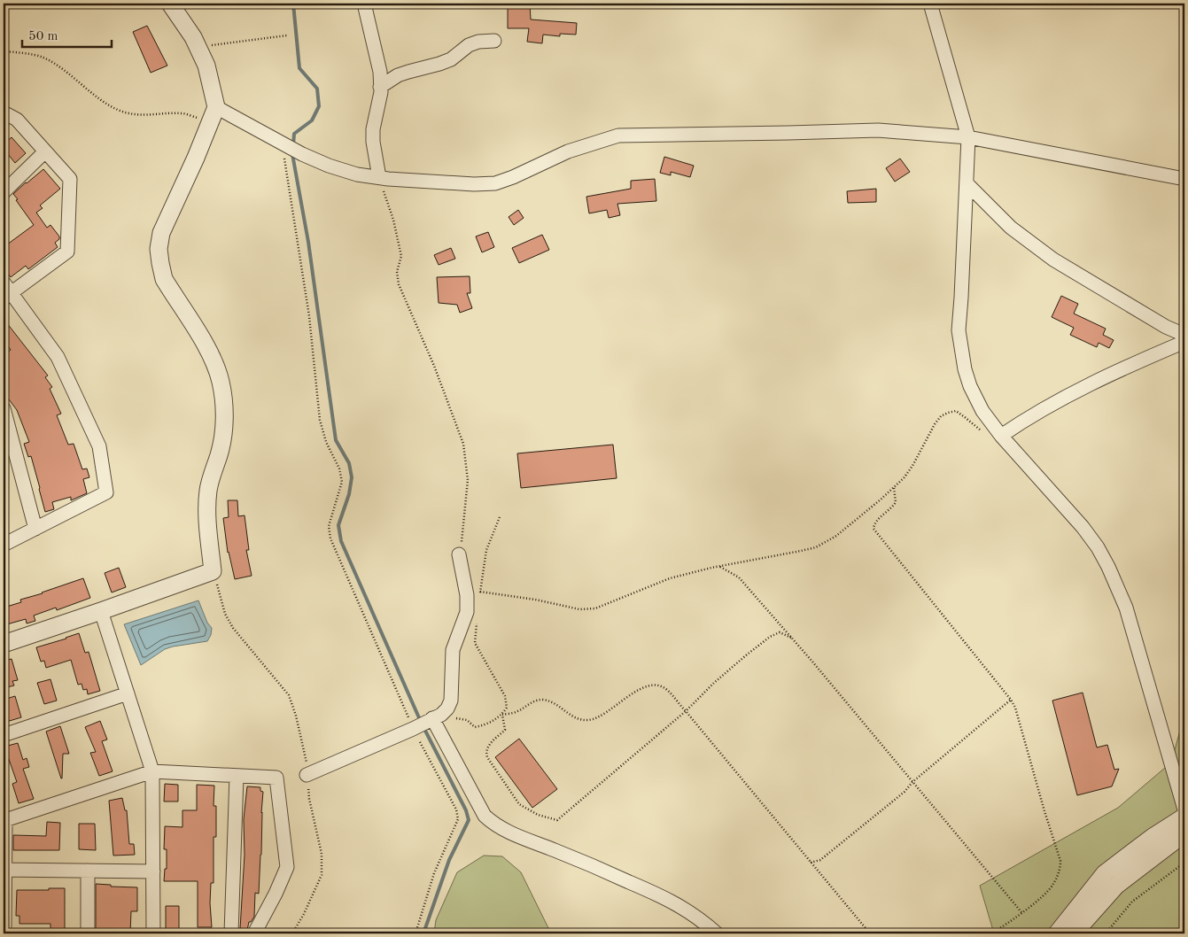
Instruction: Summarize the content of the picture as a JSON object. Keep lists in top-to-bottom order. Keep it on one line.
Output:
{"scale_bar":"50 m"}
